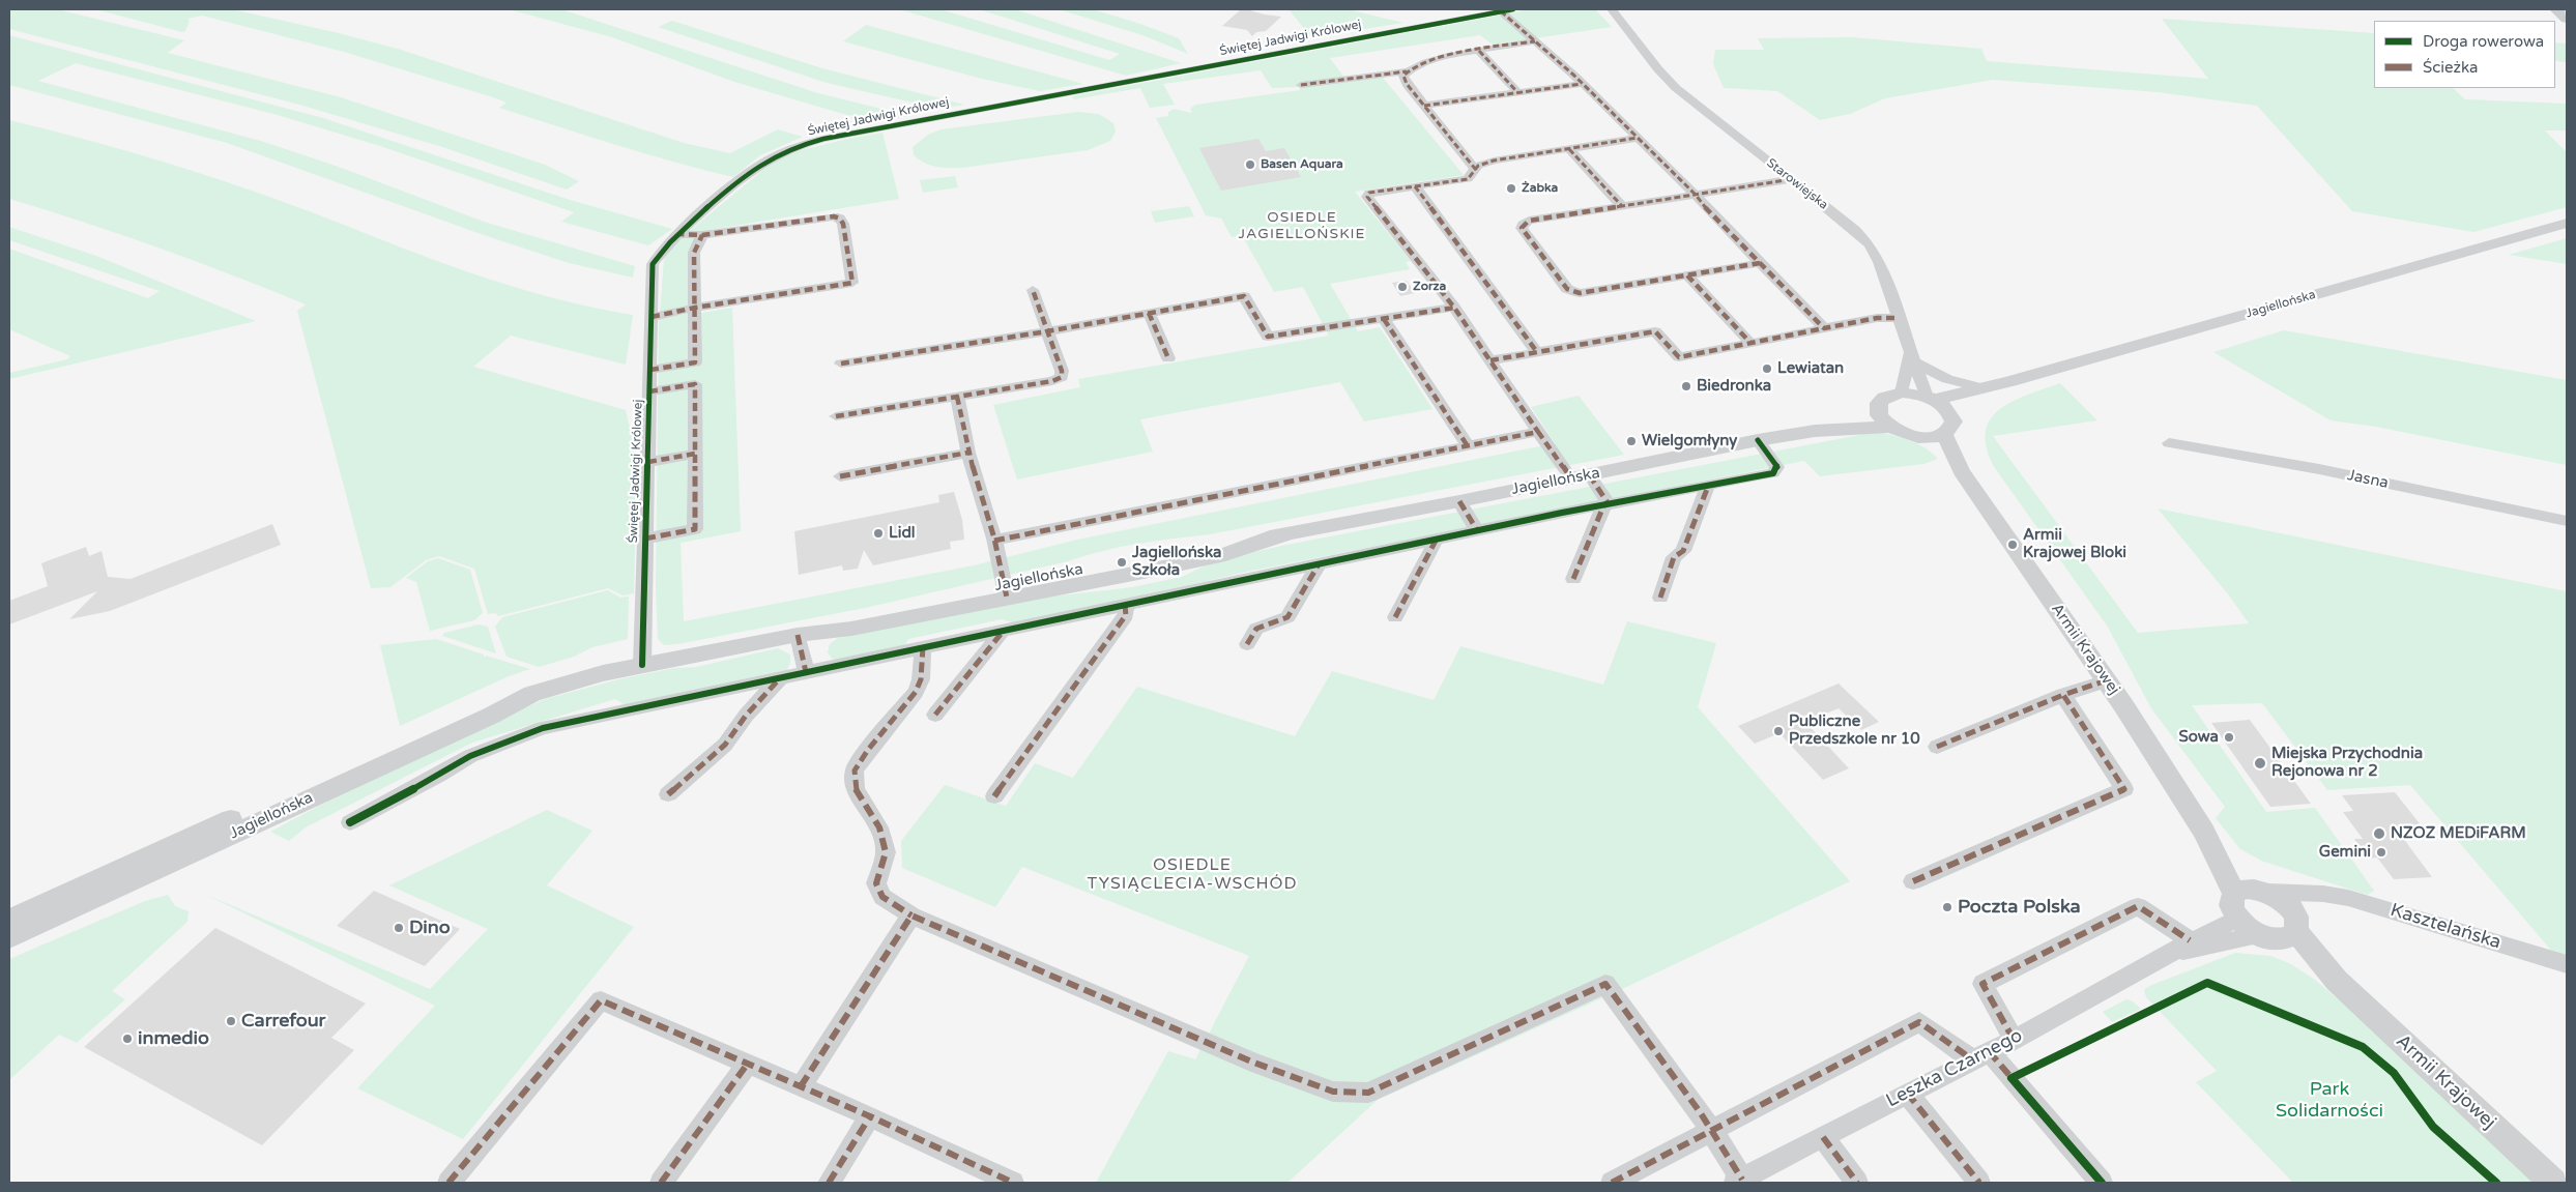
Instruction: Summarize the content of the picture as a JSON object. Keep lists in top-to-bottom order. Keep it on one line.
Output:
{"streets":{"street":["Świętej Jadwigi Królowej","Starowiejska","Jagiellońska","Jasna","Armii Krajowej","Kasztelańska","Leszka Czarnego"]},"crossings":[["Świętej Jadwigi Królowej","Jagiellońska"],["Starowiejska","Jagiellońska"],["Armii Krajowej","Kasztelańska"],["Armii Krajowej","Leszka Czarnego"],["Kasztelańska","Leszka Czarnego"]],"districts":["OSIEDLE JAGIELLOŃSKIE","OSIEDLE TYSIĄCLECIA-WSCHÓD"],"parks":["Park Solidarności"],"places":["Basen Aquara","Żabka","Zorza","Lewiatan","Biedronka","Wielgomłyny","Lidl","Armii Krajowej Bloki","Jagiellońska Szkoła","Publiczne Przedszkole nr 10","Sowa","Miejska Przychodnia Rejonowa nr 2","NZOZ MEDiFARM","Gemini","Poczta Polska","Dino","Carrefour","inmedio"],"legend":["Droga rowerowa","Ścieżka"]}
